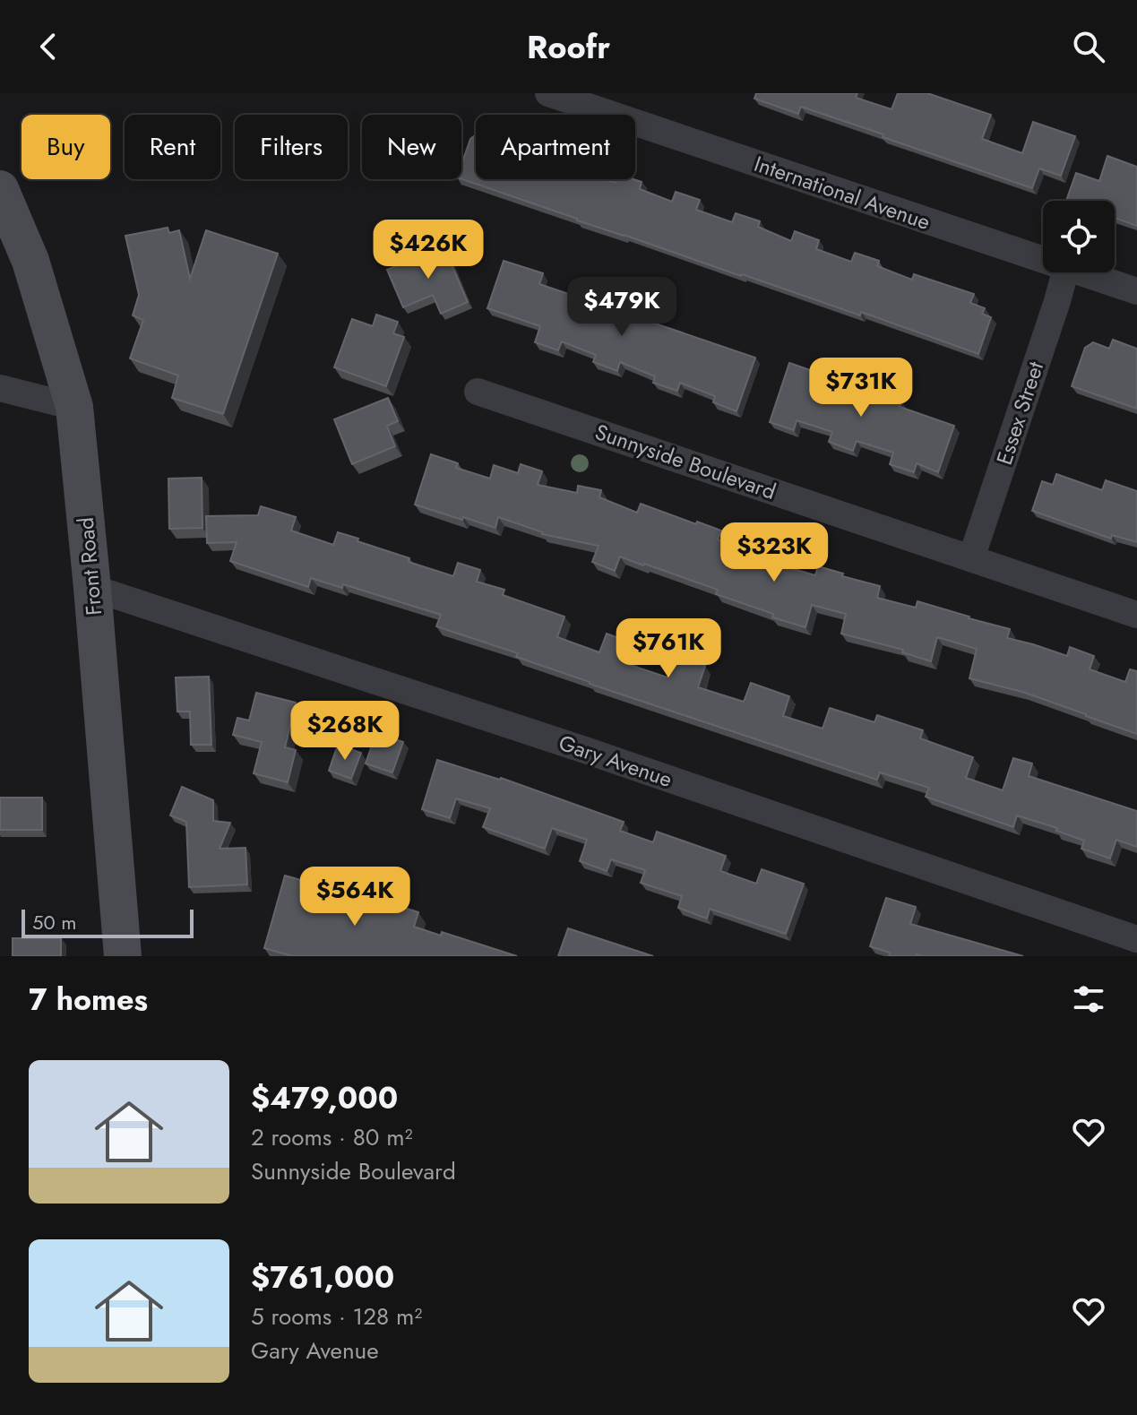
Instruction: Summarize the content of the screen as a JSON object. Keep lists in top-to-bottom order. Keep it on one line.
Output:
{"streets":{"main road":["Front Road"],"street":["International Avenue","Essex Street","Sunnyside Boulevard","Gary Avenue"]},"crossings":[["Essex Street","Sunnyside Boulevard"],["Front Road","Gary Avenue"]],"scale_bar":"50 m","page":{"header":"Roofr","chip":["Buy","Rent","Filters","New","Apartment"],"price":["$426K","$479K","$731K","$323K","$761K","$268K","$564K"],"scale":"50 m","heading":"7 homes","list":[{"name":"$479,000","note":"2 rooms · 80 m² · Sunnyside Boulevard"},{"name":"$761,000","note":"5 rooms · 128 m² · Gary Avenue"}]}}
